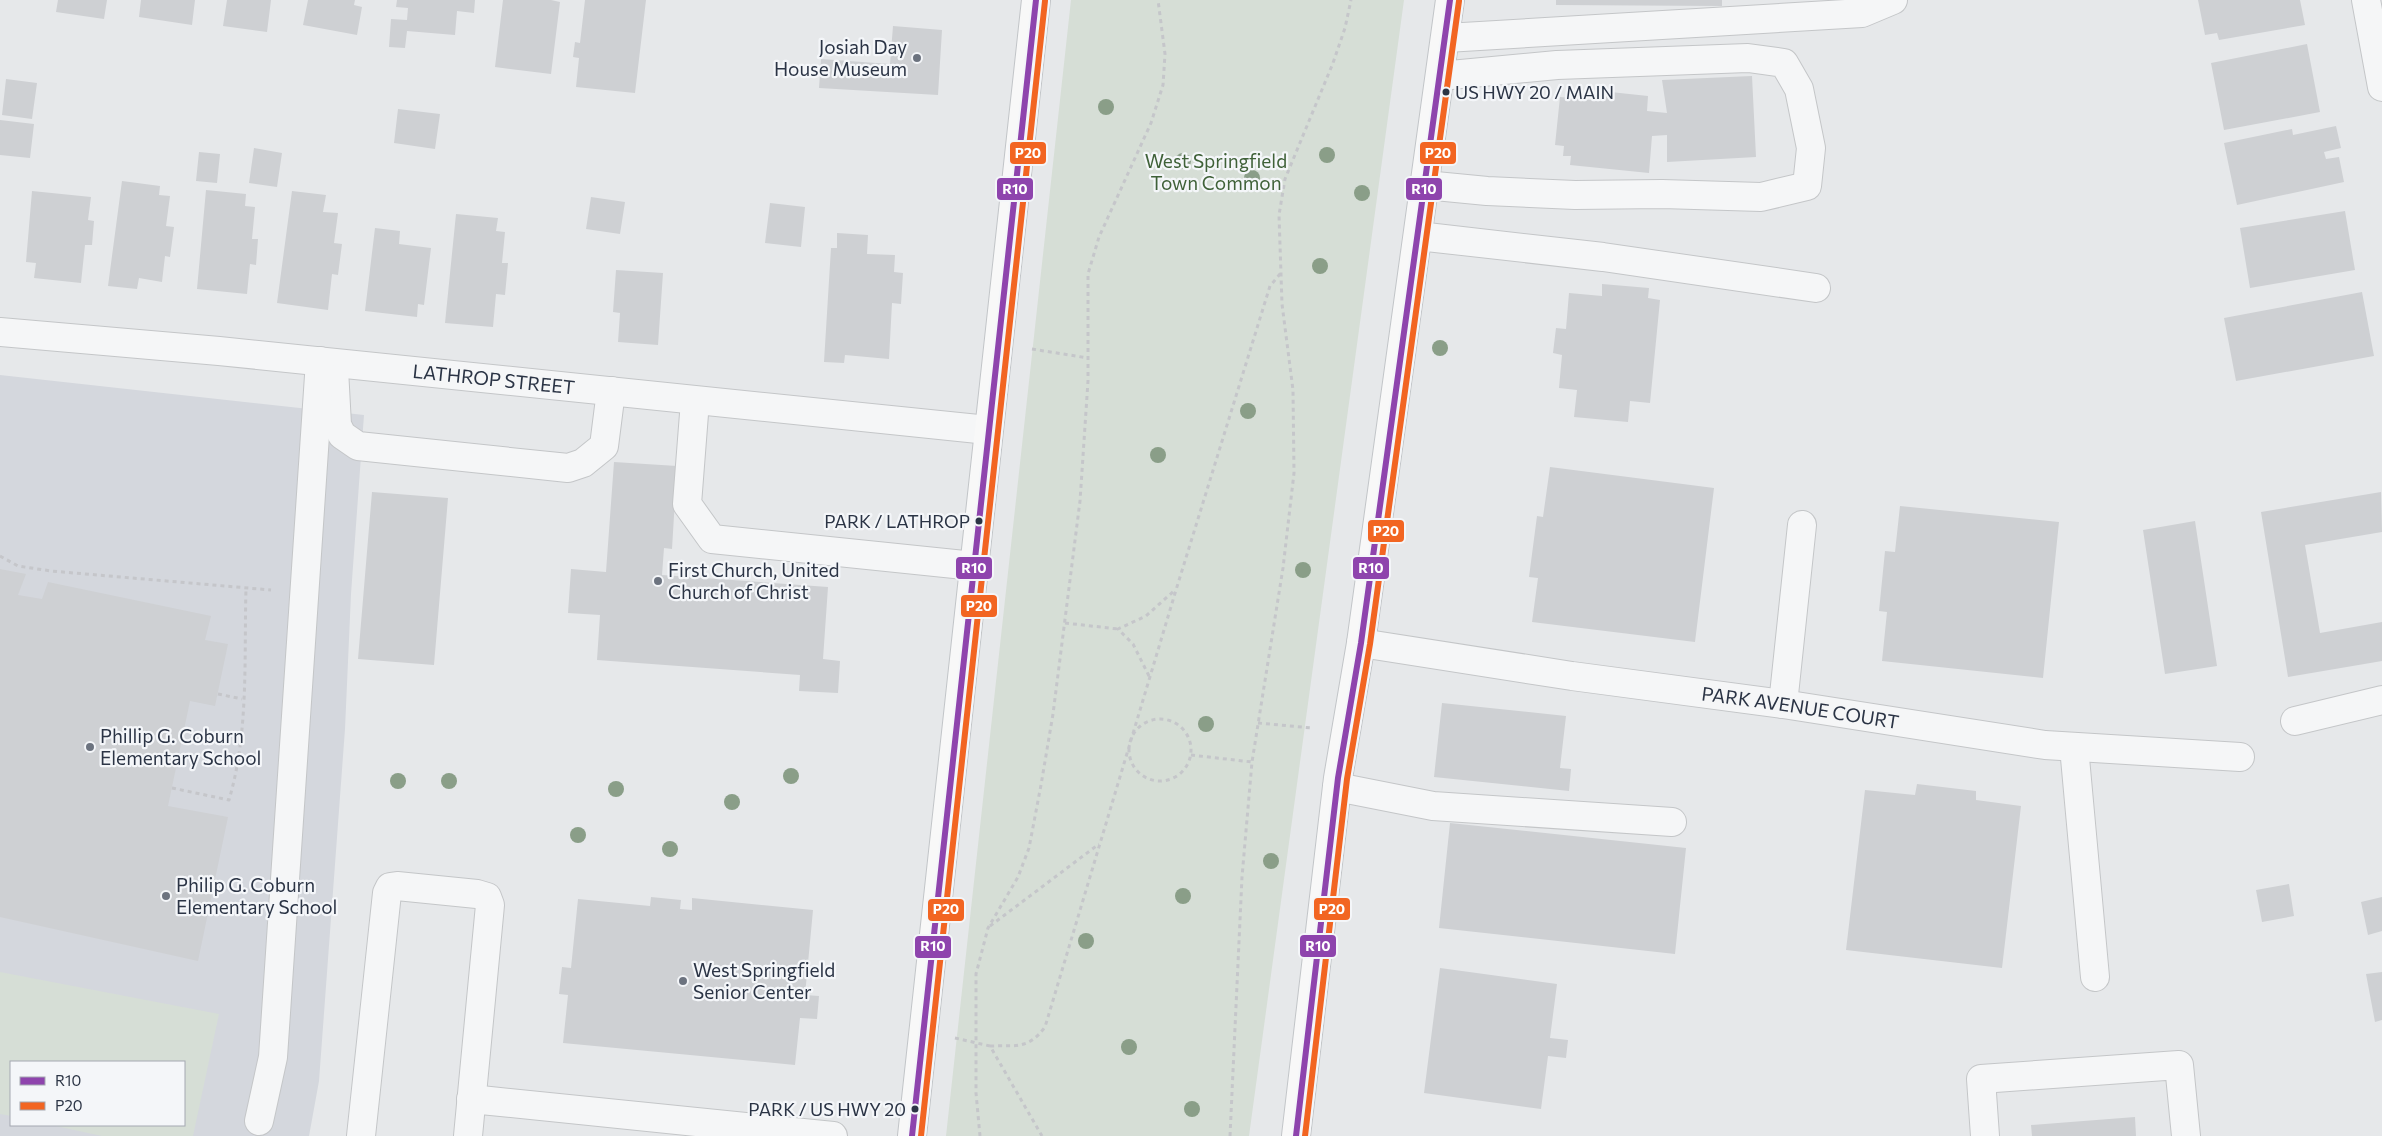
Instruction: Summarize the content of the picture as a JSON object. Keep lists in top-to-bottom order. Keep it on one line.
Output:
{"streets":{"street":["LATHROP STREET","PARK AVENUE COURT"]},"parks":["West Springfield Town Common"],"places":["Josiah Day House Museum","US HWY 20 / MAIN","PARK / LATHROP","First Church, United Church of Christ","Phillip G. Coburn Elementary School","Philip G. Coburn Elementary School","West Springfield Senior Center","PARK / US HWY 20"],"lines":["transit line R10","transit line P20"],"legend":["R10","P20"]}
